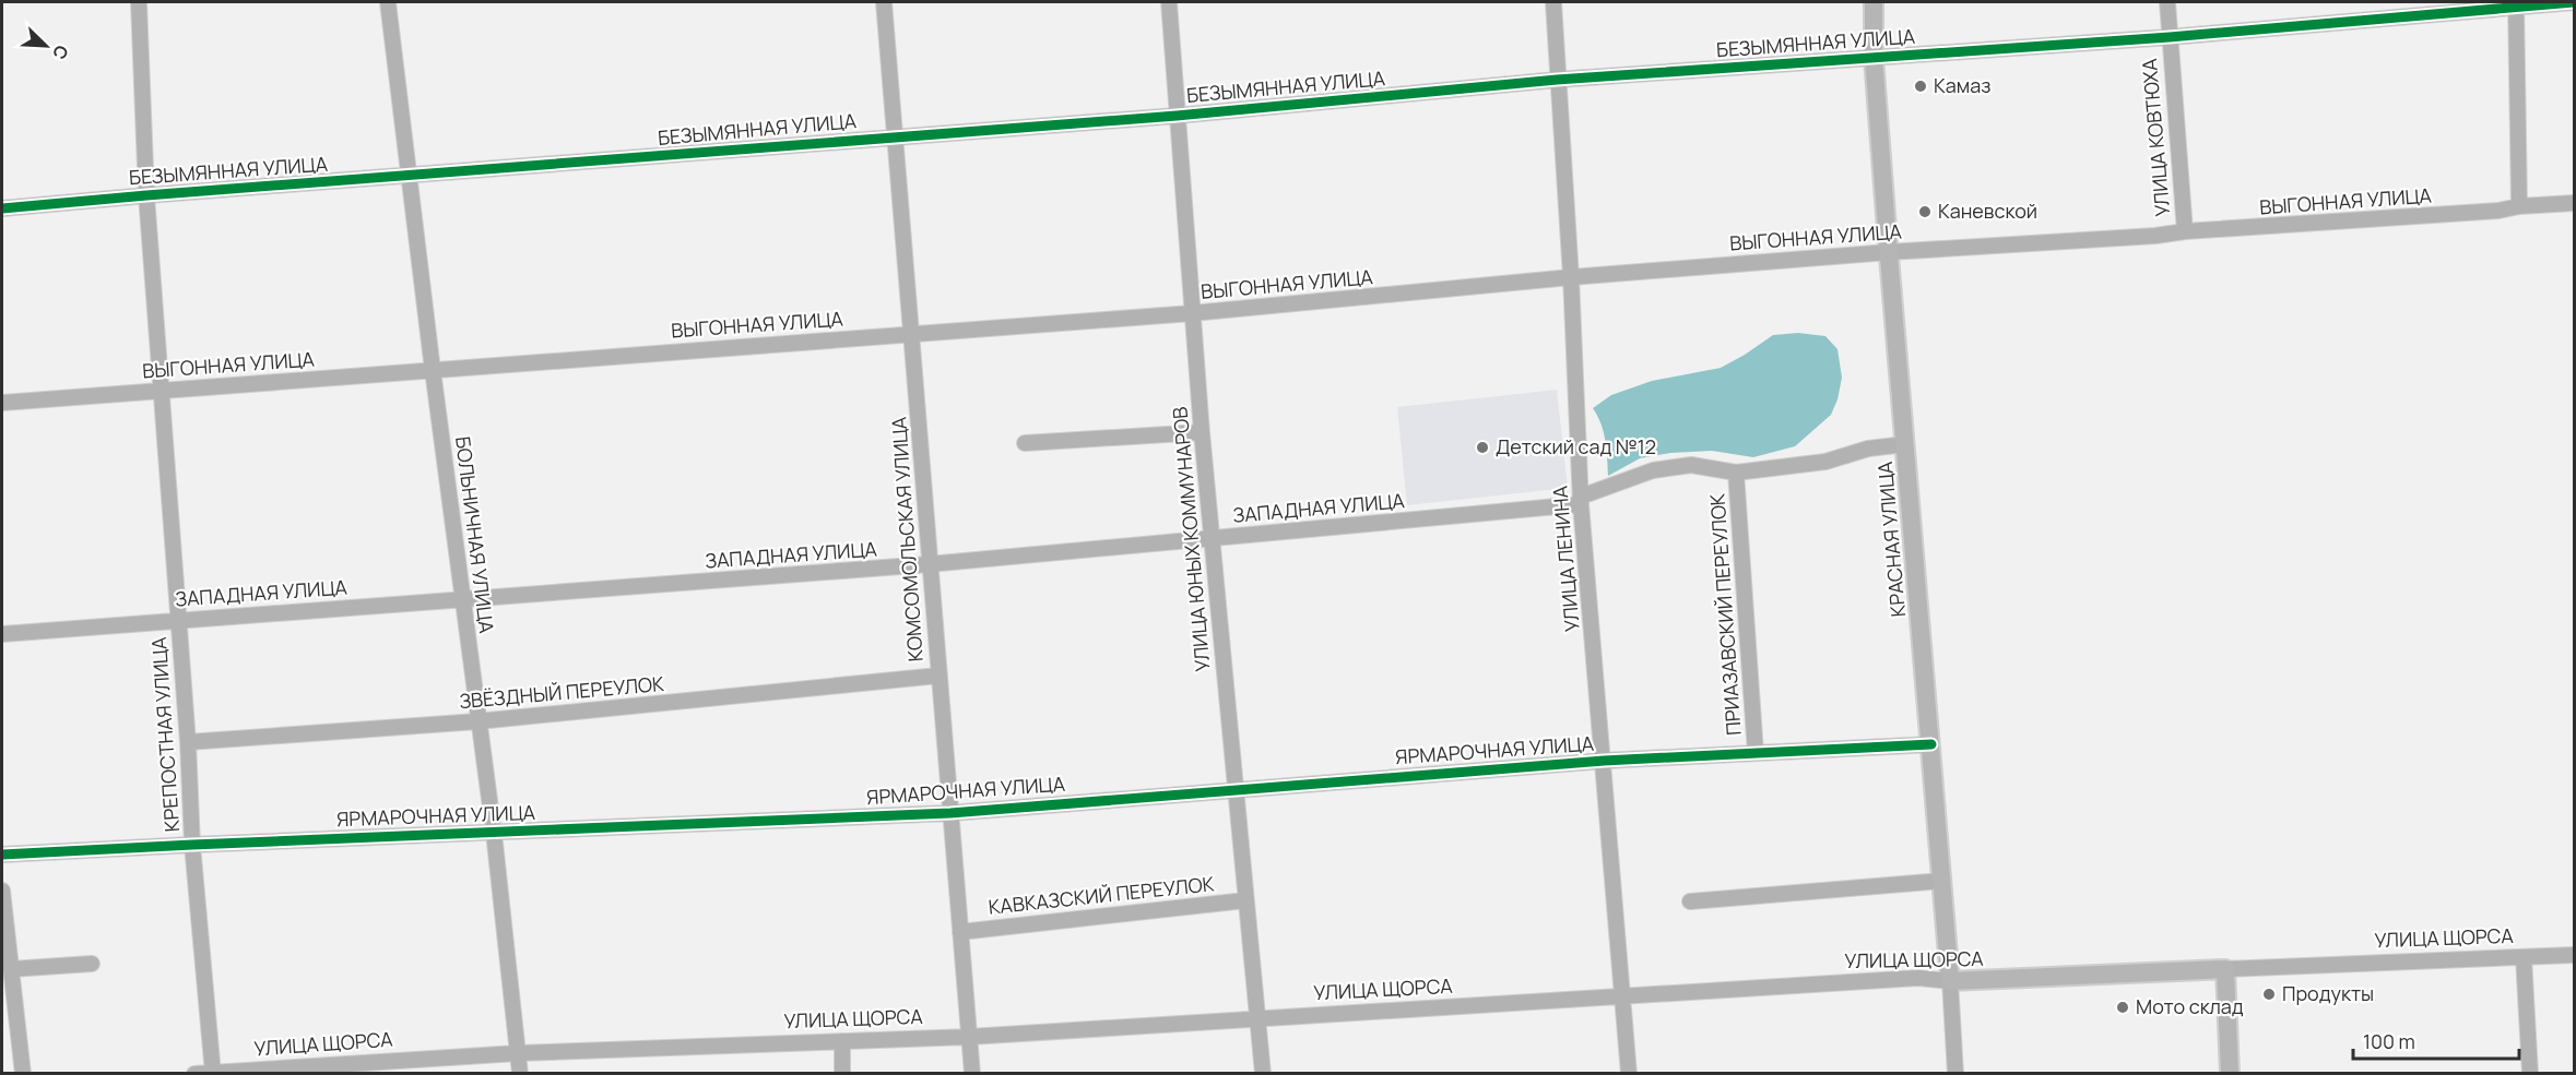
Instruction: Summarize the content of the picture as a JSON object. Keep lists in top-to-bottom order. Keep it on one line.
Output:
{"streets":{"main road":["КРАСНАЯ УЛИЦА","УЛИЦА ЩОРСА"],"street":["БЕЗЫМЯННАЯ УЛИЦА","УЛИЦА КОВТЮХА","ВЫГОННАЯ УЛИЦА","ЗАПАДНАЯ УЛИЦА","БОЛЬНИЧНАЯ УЛИЦА","КОМСОМОЛЬСКАЯ УЛИЦА","УЛИЦА ЮНЫХ КОММУНАРОВ","УЛИЦА ЛЕНИНА","ПРИАЗАВСКИЙ ПЕРЕУЛОК","ЗВЁЗДНЫЙ ПЕРЕУЛОК","КРЕПОСТНАЯ УЛИЦА","ЯРМАРОЧНАЯ УЛИЦА","КАВКАЗСКИЙ ПЕРЕУЛОК"]},"crossings":[["БЕЗЫМЯННАЯ УЛИЦА","УЛИЦА КОВТЮХА"],["БЕЗЫМЯННАЯ УЛИЦА","БОЛЬНИЧНАЯ УЛИЦА"],["БЕЗЫМЯННАЯ УЛИЦА","КОМСОМОЛЬСКАЯ УЛИЦА"],["БЕЗЫМЯННАЯ УЛИЦА","УЛИЦА ЮНЫХ КОММУНАРОВ"],["БЕЗЫМЯННАЯ УЛИЦА","КРАСНАЯ УЛИЦА"],["БЕЗЫМЯННАЯ УЛИЦА","УЛИЦА ЛЕНИНА"],["БЕЗЫМЯННАЯ УЛИЦА","КРЕПОСТНАЯ УЛИЦА"],["УЛИЦА КОВТЮХА","ВЫГОННАЯ УЛИЦА"],["ВЫГОННАЯ УЛИЦА","БОЛЬНИЧНАЯ УЛИЦА"],["ВЫГОННАЯ УЛИЦА","КОМСОМОЛЬСКАЯ УЛИЦА"],["ВЫГОННАЯ УЛИЦА","УЛИЦА ЮНЫХ КОММУНАРОВ"],["ВЫГОННАЯ УЛИЦА","КРАСНАЯ УЛИЦА"],["ВЫГОННАЯ УЛИЦА","УЛИЦА ЛЕНИНА"],["ВЫГОННАЯ УЛИЦА","КРЕПОСТНАЯ УЛИЦА"],["ЗАПАДНАЯ УЛИЦА","БОЛЬНИЧНАЯ УЛИЦА"],["ЗАПАДНАЯ УЛИЦА","КОМСОМОЛЬСКАЯ УЛИЦА"],["ЗАПАДНАЯ УЛИЦА","УЛИЦА ЮНЫХ КОММУНАРОВ"],["ЗАПАДНАЯ УЛИЦА","КРАСНАЯ УЛИЦА"],["ЗАПАДНАЯ УЛИЦА","УЛИЦА ЛЕНИНА"],["ЗАПАДНАЯ УЛИЦА","ПРИАЗАВСКИЙ ПЕРЕУЛОК"],["ЗАПАДНАЯ УЛИЦА","КРЕПОСТНАЯ УЛИЦА"],["БОЛЬНИЧНАЯ УЛИЦА","ЗВЁЗДНЫЙ ПЕРЕУЛОК"],["БОЛЬНИЧНАЯ УЛИЦА","ЯРМАРОЧНАЯ УЛИЦА"],["БОЛЬНИЧНАЯ УЛИЦА","УЛИЦА ЩОРСА"],["КОМСОМОЛЬСКАЯ УЛИЦА","ЗВЁЗДНЫЙ ПЕРЕУЛОК"],["КОМСОМОЛЬСКАЯ УЛИЦА","ЯРМАРОЧНАЯ УЛИЦА"],["КОМСОМОЛЬСКАЯ УЛИЦА","КАВКАЗСКИЙ ПЕРЕУЛОК"],["КОМСОМОЛЬСКАЯ УЛИЦА","УЛИЦА ЩОРСА"],["УЛИЦА ЮНЫХ КОММУНАРОВ","ЯРМАРОЧНАЯ УЛИЦА"],["УЛИЦА ЮНЫХ КОММУНАРОВ","КАВКАЗСКИЙ ПЕРЕУЛОК"],["УЛИЦА ЮНЫХ КОММУНАРОВ","УЛИЦА ЩОРСА"],["КРАСНАЯ УЛИЦА","ЯРМАРОЧНАЯ УЛИЦА"],["КРАСНАЯ УЛИЦА","УЛИЦА ЩОРСА"],["УЛИЦА ЛЕНИНА","ЯРМАРОЧНАЯ УЛИЦА"],["УЛИЦА ЛЕНИНА","УЛИЦА ЩОРСА"],["ПРИАЗАВСКИЙ ПЕРЕУЛОК","ЯРМАРОЧНАЯ УЛИЦА"],["ЗВЁЗДНЫЙ ПЕРЕУЛОК","КРЕПОСТНАЯ УЛИЦА"],["КРЕПОСТНАЯ УЛИЦА","ЯРМАРОЧНАЯ УЛИЦА"],["КРЕПОСТНАЯ УЛИЦА","УЛИЦА ЩОРСА"]],"places":["Камаз","Каневской","Детский сад №12","Продукты","Мото склад"],"scale_bar":"100 m","north":"bottom right"}
